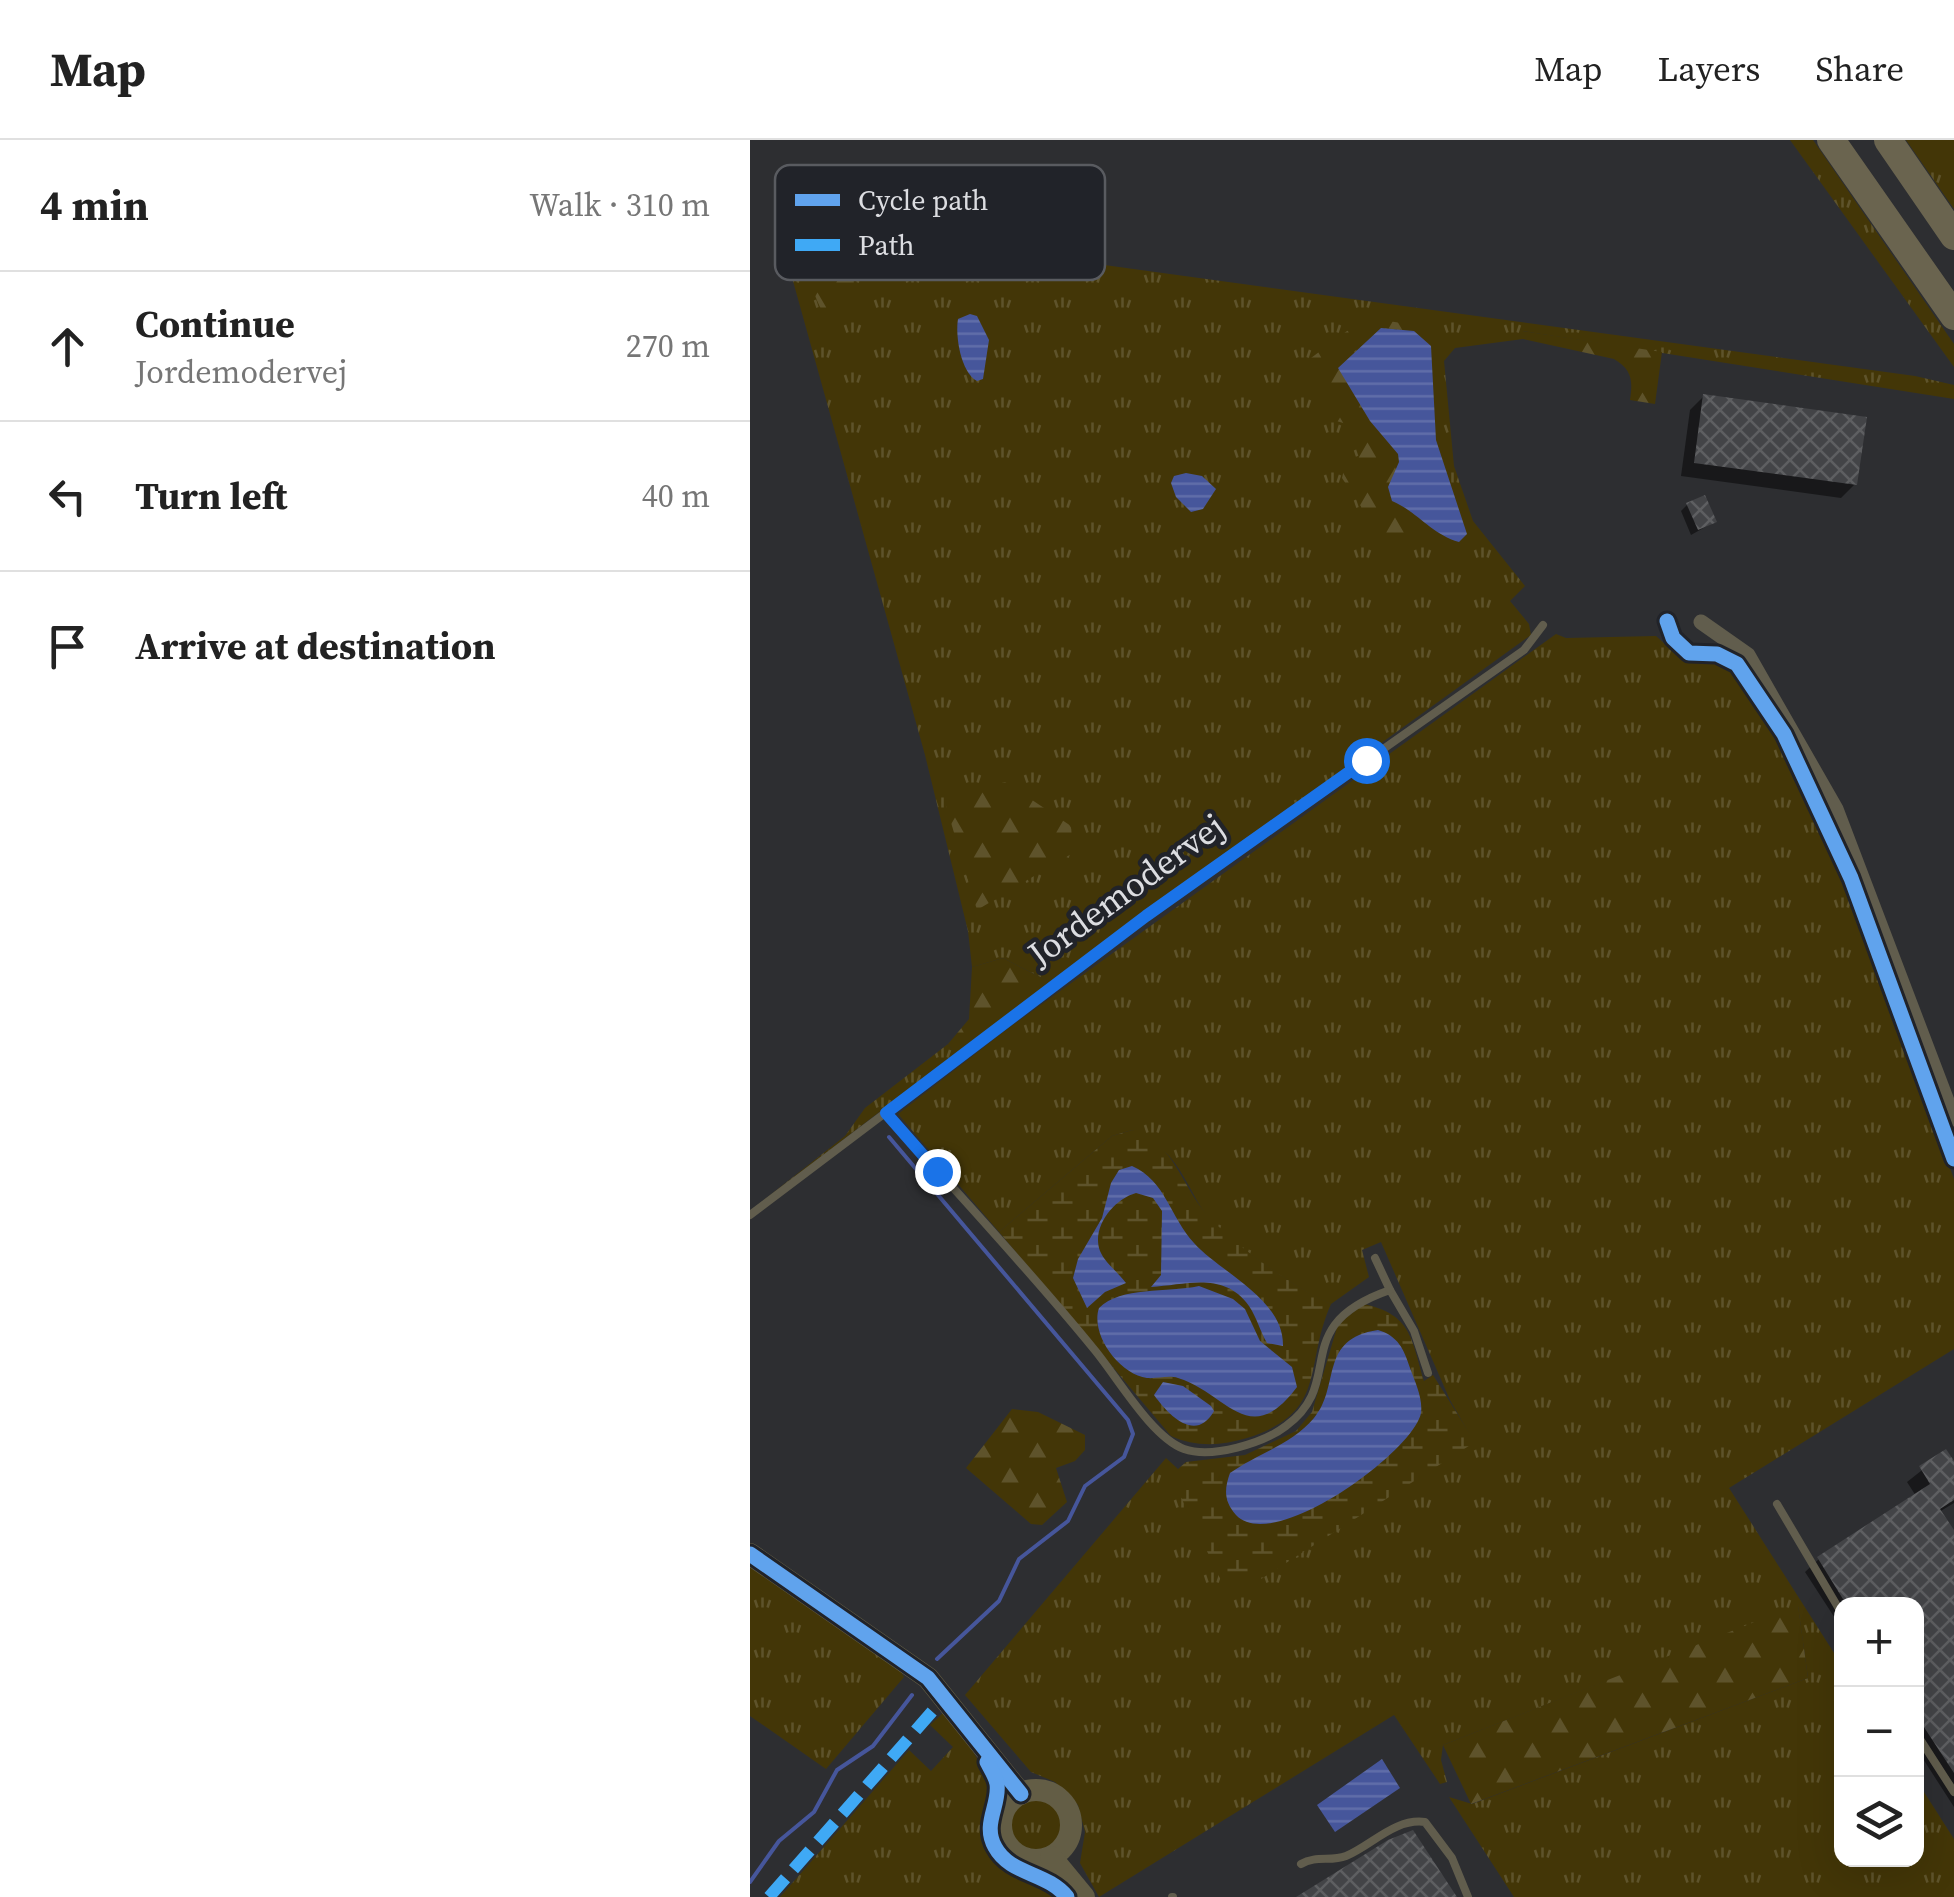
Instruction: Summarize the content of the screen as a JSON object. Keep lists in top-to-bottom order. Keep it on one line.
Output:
{"streets":{"lane":["Jordemodervej"]},"legend":["Cycle path","Path"],"page":{"header":"Map","nav":["Map","Layers","Share"],"heading":["4 min","Walk · 310 m"],"list":[["Continue","Jordemodervej","270 m"],["Turn left","40 m"],"Arrive at destination"],"map_buttons":["+","−"]}}
